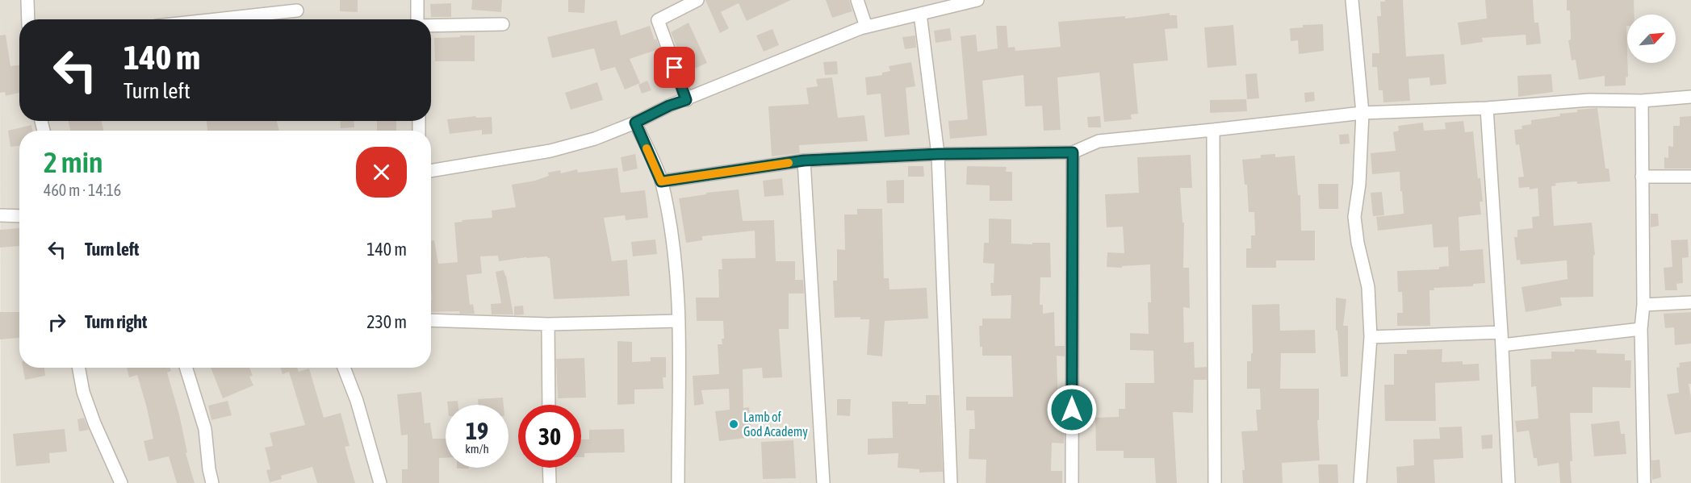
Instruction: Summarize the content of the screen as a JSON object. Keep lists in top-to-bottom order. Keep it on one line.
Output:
{"places":["Lamb of God Academy"],"north":"top right","page":{"turn":["140 m","Turn left"],"heading":["2 min","460 m · 14:16"],"list":[{"name":"Turn left","value":"140 m"},{"name":"Turn right","value":"230 m"}],"speed":"19 km/h","limit":"30"}}
